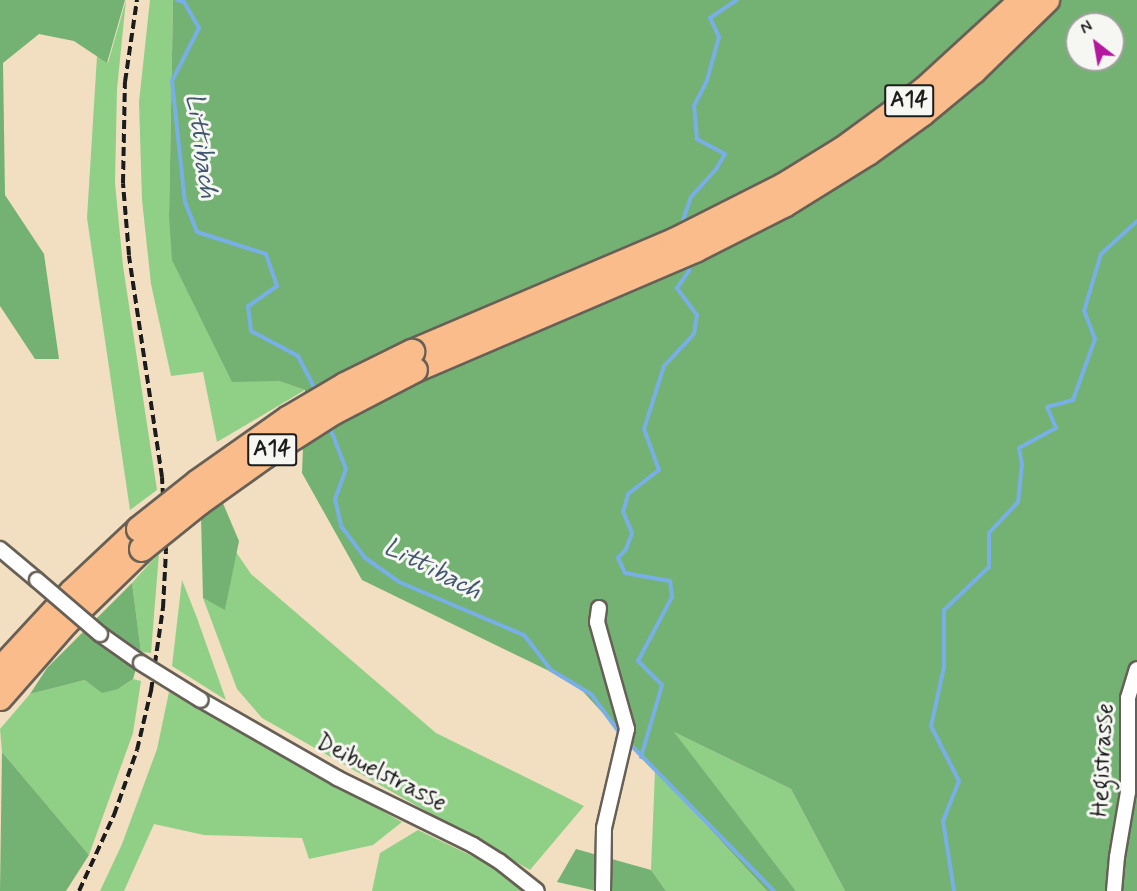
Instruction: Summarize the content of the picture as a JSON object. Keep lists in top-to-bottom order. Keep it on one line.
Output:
{"streets":{"highway":["A14"],"street":["Hegistrasse","Deibuelstrasse"]},"water":["Littibach"],"north":"top left"}
